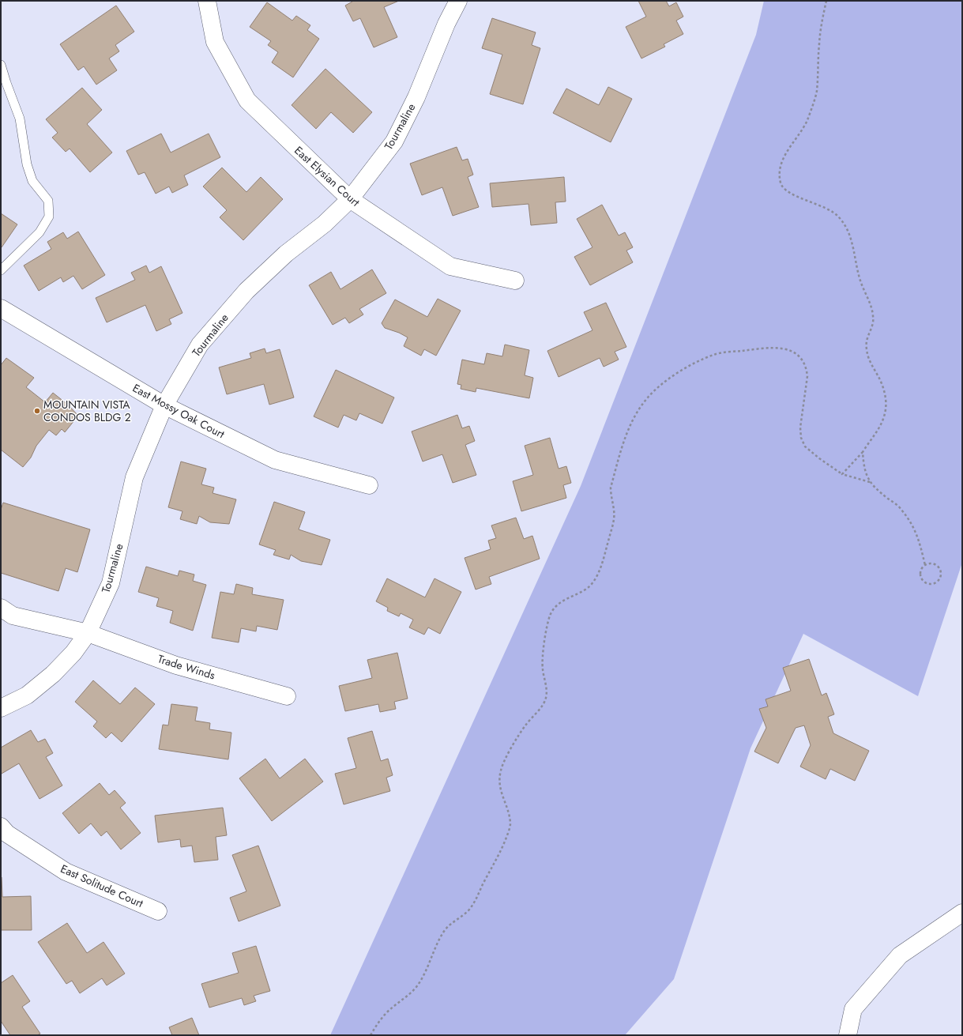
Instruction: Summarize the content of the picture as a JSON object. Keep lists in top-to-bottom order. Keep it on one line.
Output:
{"streets":{"street":["Tourmaline","East Elysian Court","East Mossy Oak Court","Trade Winds","East Solitude Court"]},"crossings":[["Tourmaline","East Elysian Court"],["Tourmaline","East Mossy Oak Court"],["Tourmaline","Trade Winds"]],"places":["MOUNTAIN VISTA CONDOS BLDG 2"]}
